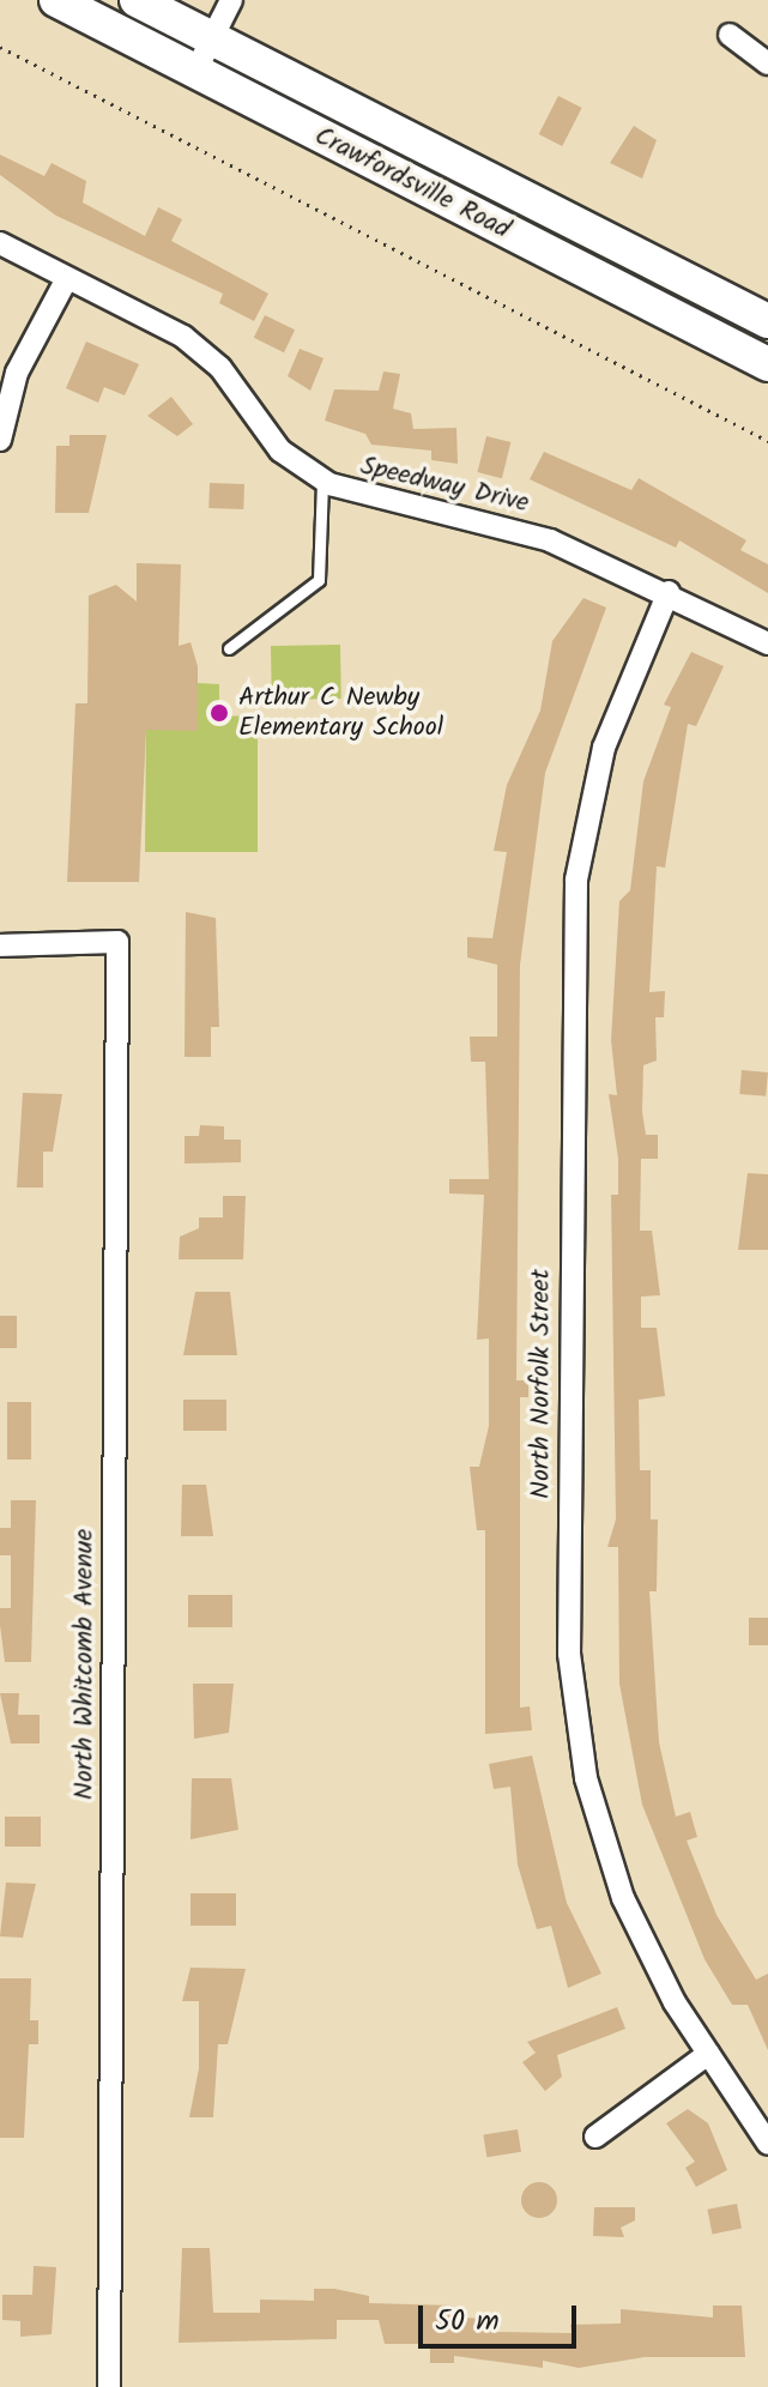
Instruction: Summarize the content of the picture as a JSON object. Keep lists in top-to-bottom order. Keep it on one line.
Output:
{"streets":{"main road":["Crawfordsville Road"],"street":["Speedway Drive","North Norfolk Street","North Whitcomb Avenue"]},"crossings":[["Speedway Drive","North Norfolk Street"]],"places":["Arthur C Newby Elementary School"],"scale_bar":"50 m"}
